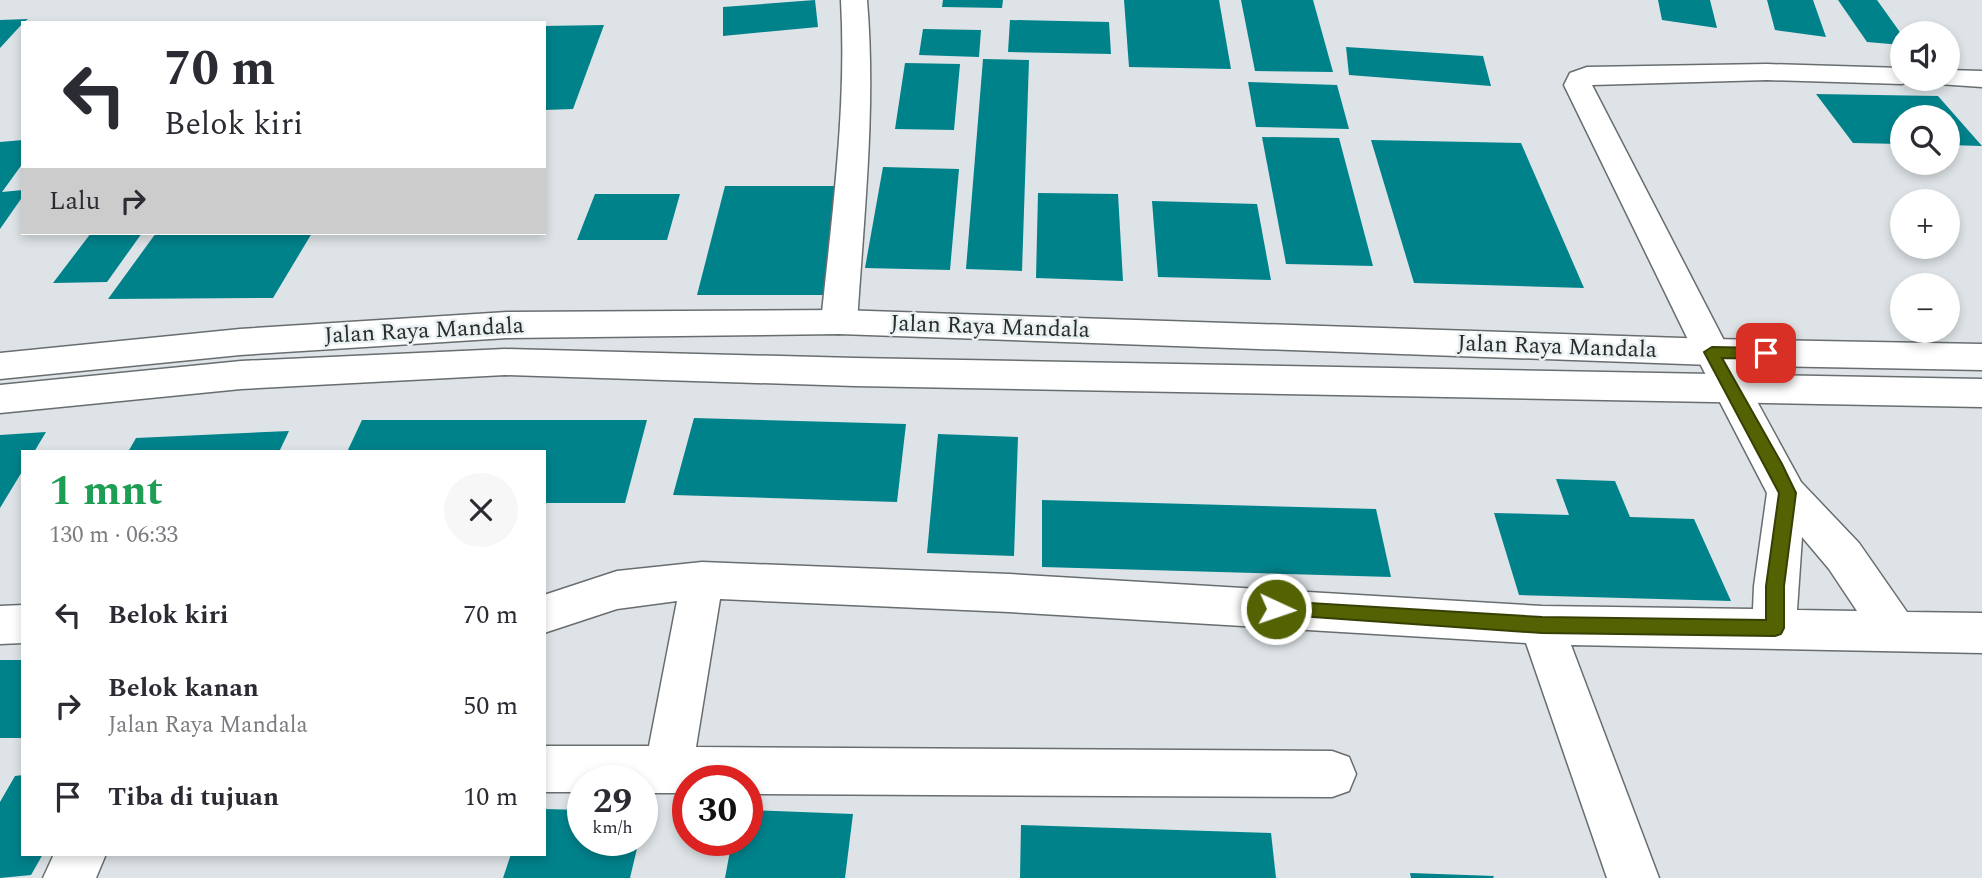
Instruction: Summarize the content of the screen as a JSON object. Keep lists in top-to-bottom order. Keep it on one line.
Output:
{"streets":{"main road":["Jalan Raya Mandala"]},"page":{"map_buttons":["+","−"],"turn":["70 m","Belok kiri"],"then":"Lalu","heading":["1 mnt","130 m · 06:33"],"list":[{"name":"Belok kiri","value":"70 m"},{"name":"Belok kanan","note":"Jalan Raya Mandala","value":"50 m"},{"name":"Tiba di tujuan","value":"10 m"}],"speed":"29 km/h","limit":"30"}}
